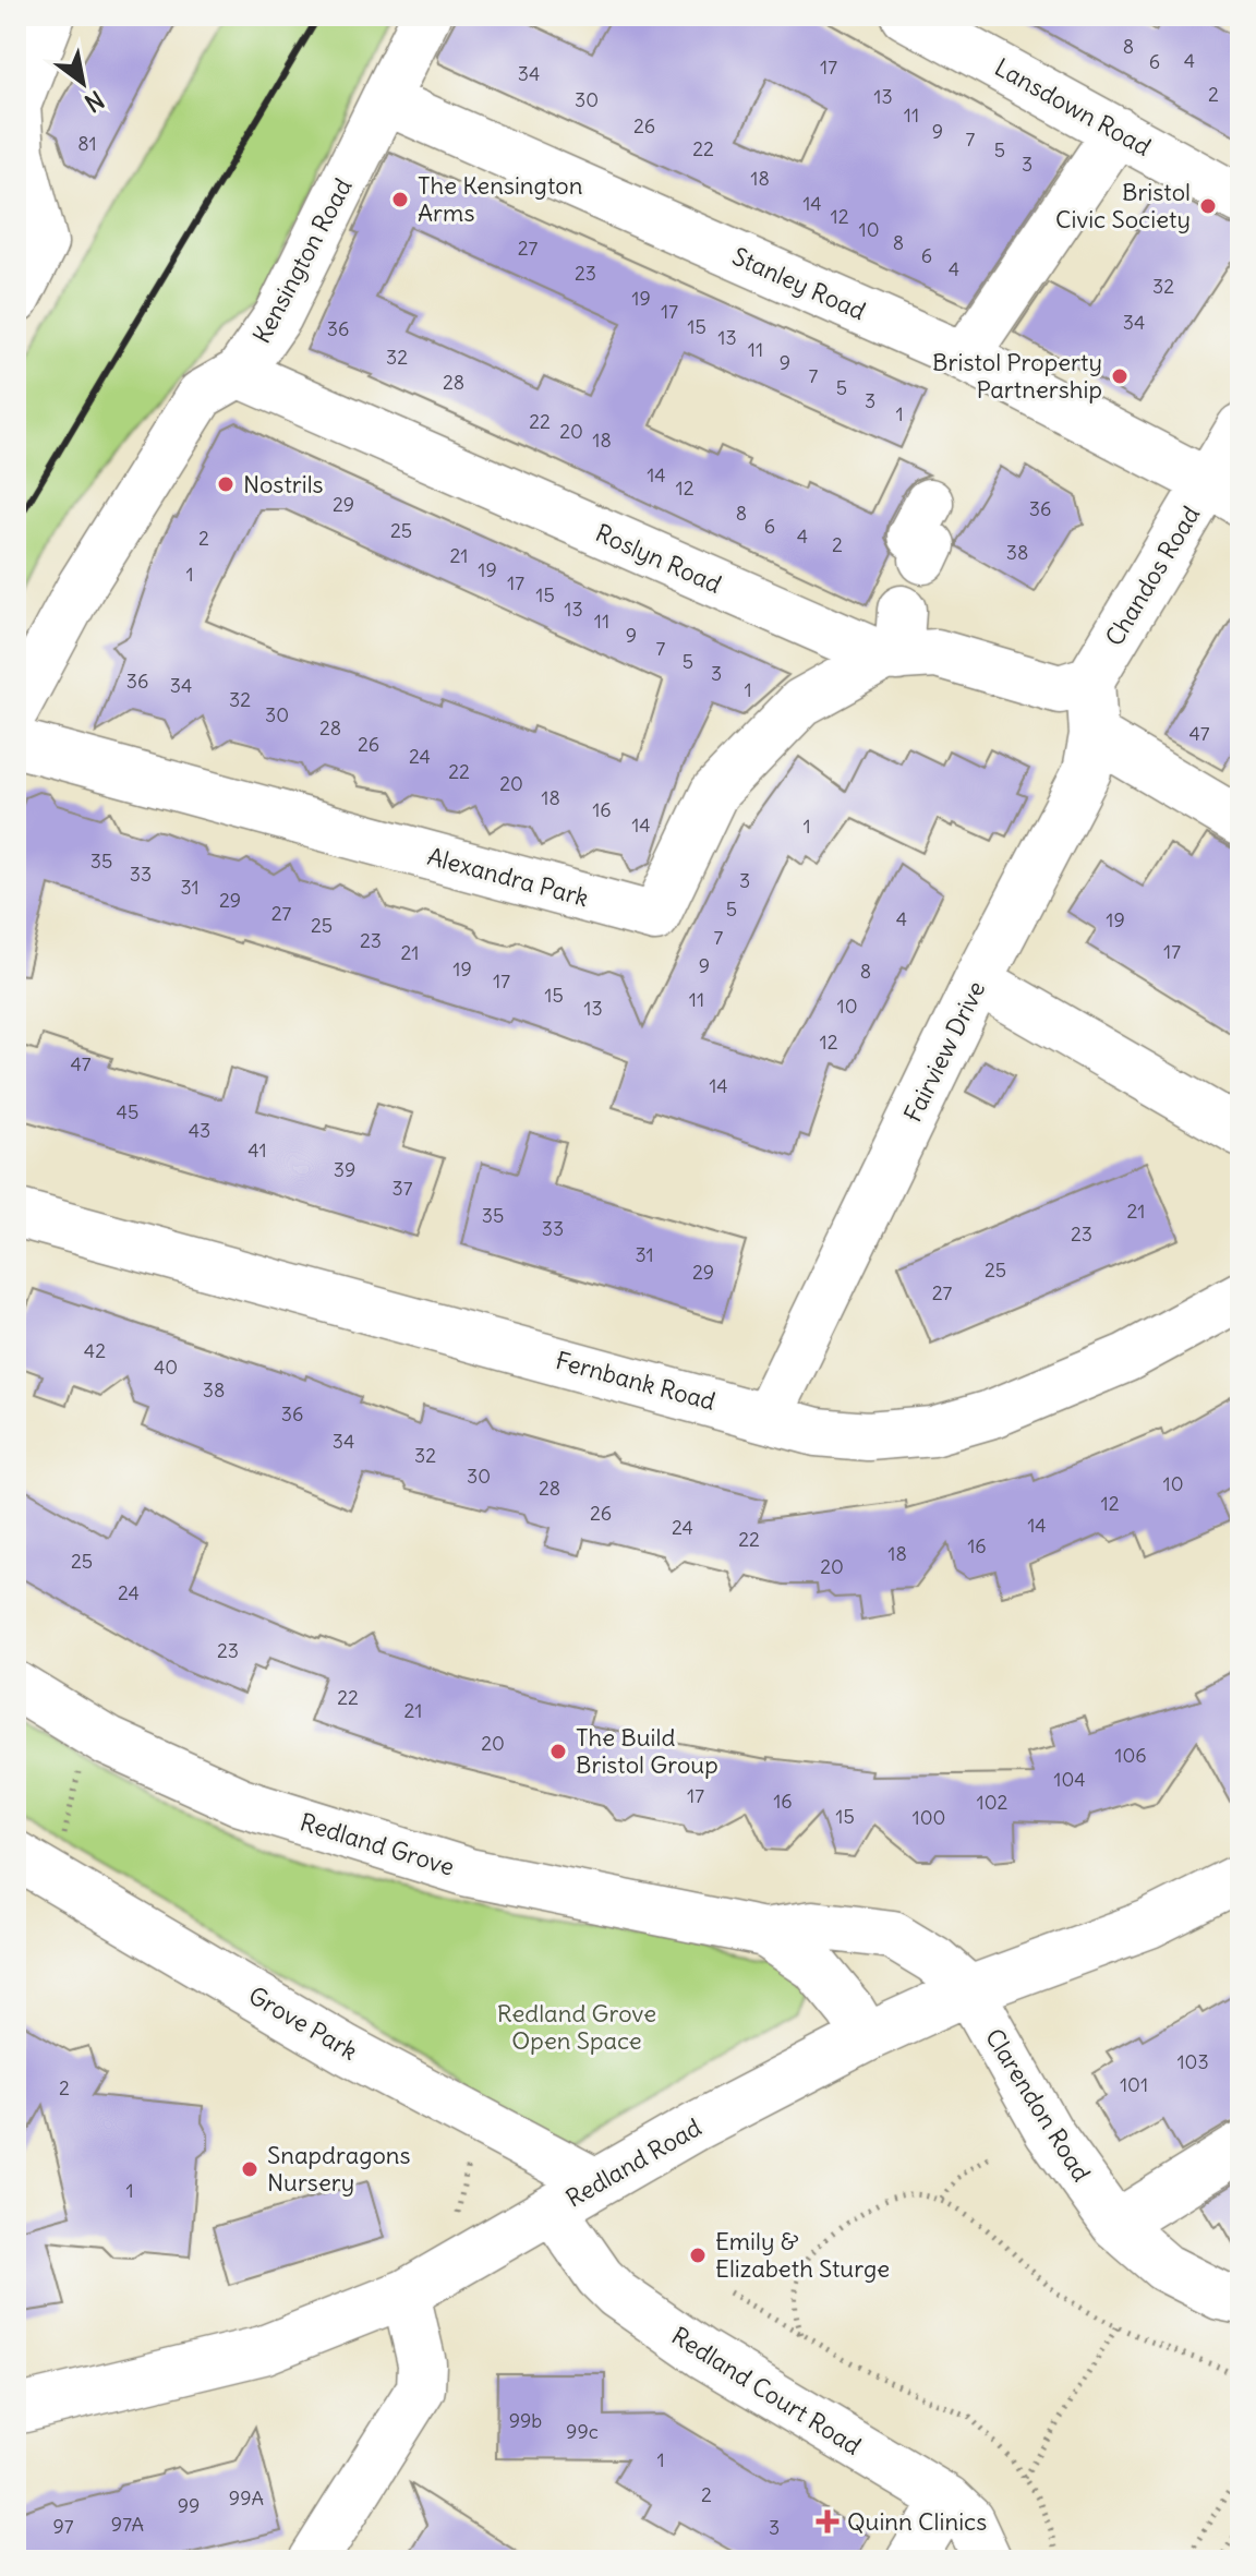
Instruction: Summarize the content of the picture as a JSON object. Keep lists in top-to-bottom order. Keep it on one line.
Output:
{"streets":{"street":["Lansdown Road","Kensington Road","Stanley Road","Roslyn Road","Chandos Road","Alexandra Park","Fairview Drive","Fernbank Road","Redland Grove","Grove Park","Clarendon Road","Redland Road","Redland Court Road"]},"crossings":[["Kensington Road","Stanley Road"],["Kensington Road","Roslyn Road"],["Stanley Road","Chandos Road"],["Roslyn Road","Chandos Road"],["Roslyn Road","Alexandra Park"],["Roslyn Road","Fairview Drive"],["Chandos Road","Fairview Drive"],["Fairview Drive","Fernbank Road"],["Redland Grove","Clarendon Road"],["Redland Grove","Redland Road"],["Grove Park","Redland Road"],["Clarendon Road","Redland Road"],["Redland Road","Redland Court Road"]],"parks":["Redland Grove Open Space"],"places":{"other":["The Kensington Arms","Bristol Civic Society","Bristol Property Partnership","Nostrils","The Build Bristol Group","Snapdragons Nursery","Emily & Elizabeth Sturge"],"health":["Quinn Clinics"]},"house_numbers":["8","4","6","17","34","2","13","30","11","26","9","7","81","22","5","3","18","14","12","10","8","27","6","4","23","32","19","17","34","15","36","13","11","32","9","7","28","5","3","1","22","20","18","14","12","29","36","8","6","25","4","2","2","38","21","19","1","17","15","13","11","9","7","5","3","36","34","1","32","30","28","47","26","24","22","20","18","16","14","1","35","33","3","31","29","5","27","4","19","25","7","23","17","21","9","19","8","17","15","11","10","13","12","47","14","45","43","41","39","37","21","35","33","23","31","25","29","27","42","40","38","36","34","32","30","10","28","12","26","14","24","22","16","18","25","20","24","23","22","21","20","106","104","17","16","102","15","100","103","101","2","1","99b","99c","1","2","99A","99","97A","97","3"],"north":"bottom right"}
